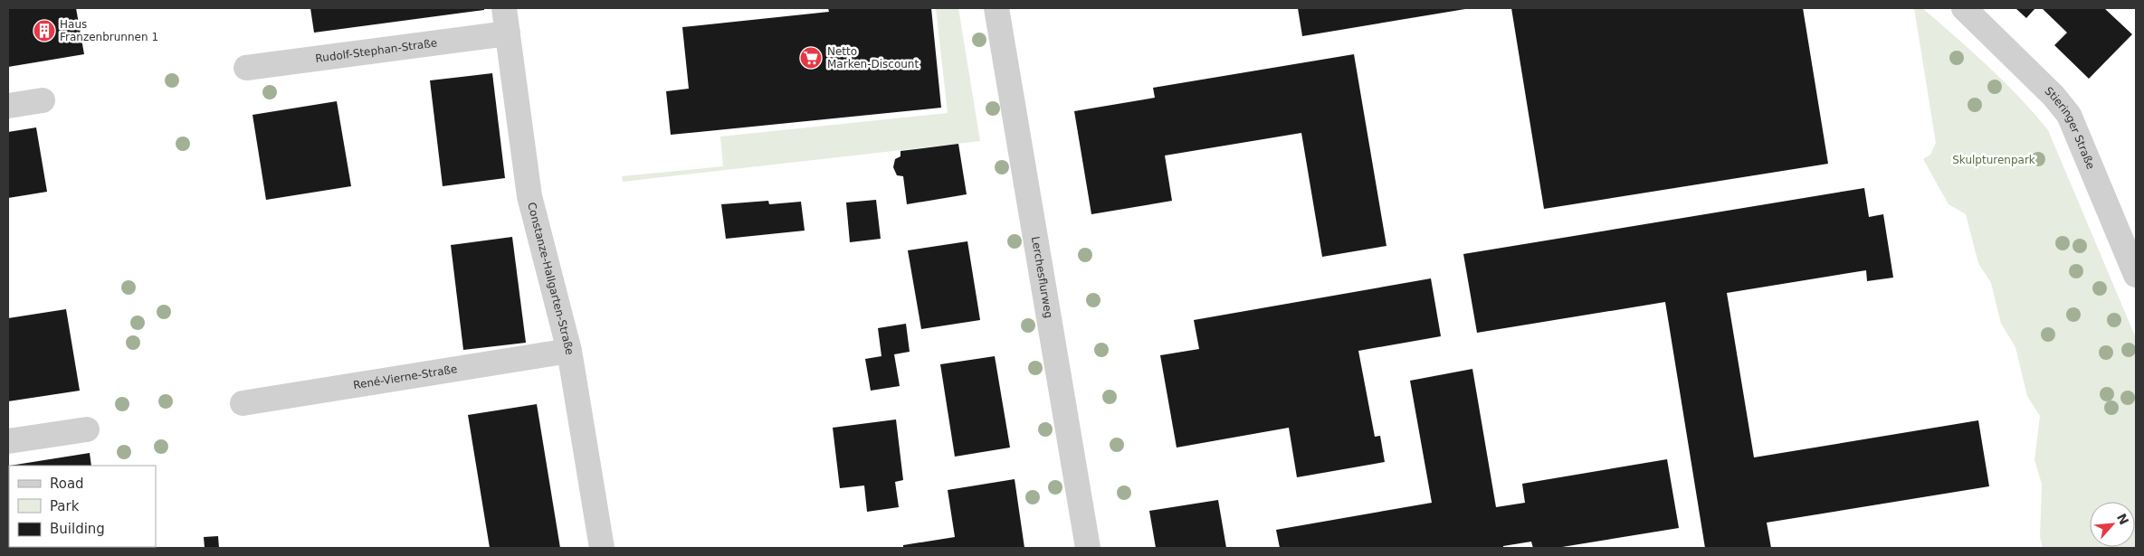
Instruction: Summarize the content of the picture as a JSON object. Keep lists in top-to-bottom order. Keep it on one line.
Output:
{"streets":{"street":["Rudolf-Stephan-Straße","Stieringer Straße","Lerchesflurweg","Constanze-Hallgarten-Straße","René-Vierne-Straße"]},"crossings":[["Rudolf-Stephan-Straße","Constanze-Hallgarten-Straße"],["Constanze-Hallgarten-Straße","René-Vierne-Straße"]],"parks":["Skulpturenpark"],"places":{"building":["Haus Franzenbrunnen 1"],"supermarket":["Netto Marken-Discount"]},"legend":["Road","Park","Building"],"north":"top right"}
